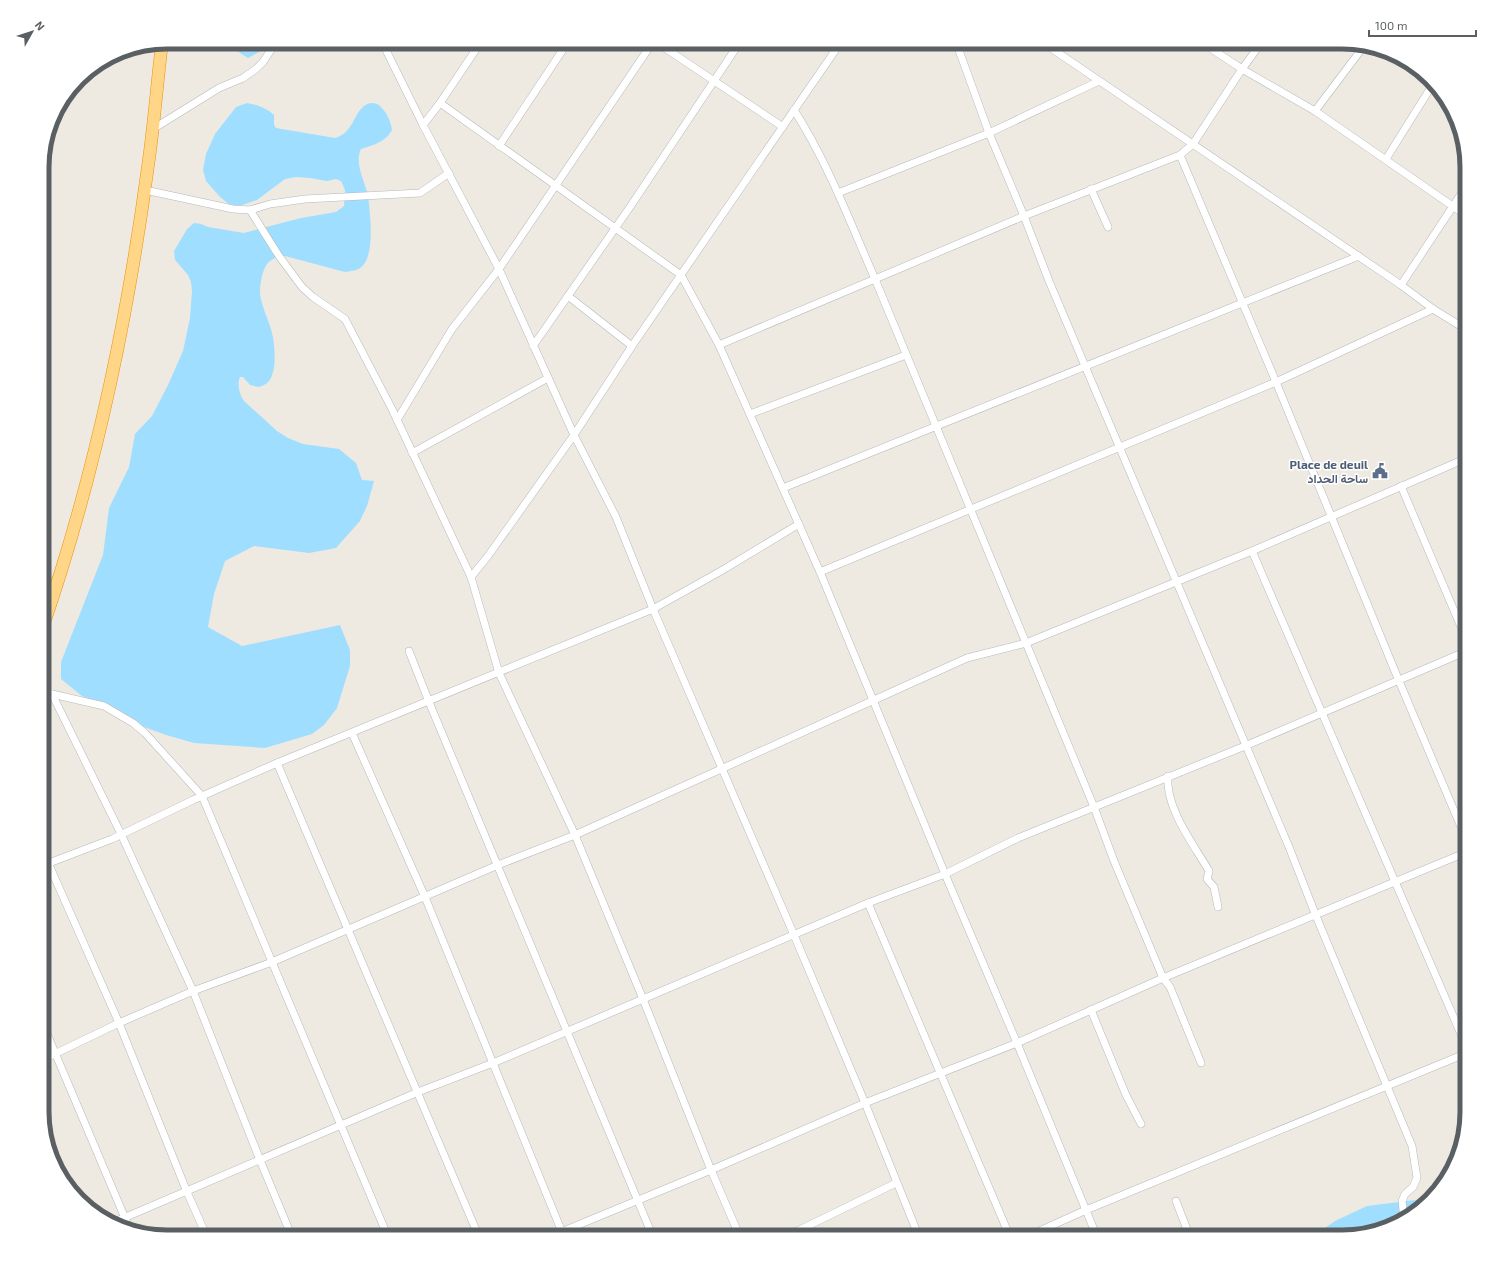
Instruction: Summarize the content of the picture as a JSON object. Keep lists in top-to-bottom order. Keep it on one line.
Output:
{"places":{"public building":["Place de deuil ساحة الحداد"]},"scale_bar":"100 m","north":"top right"}
